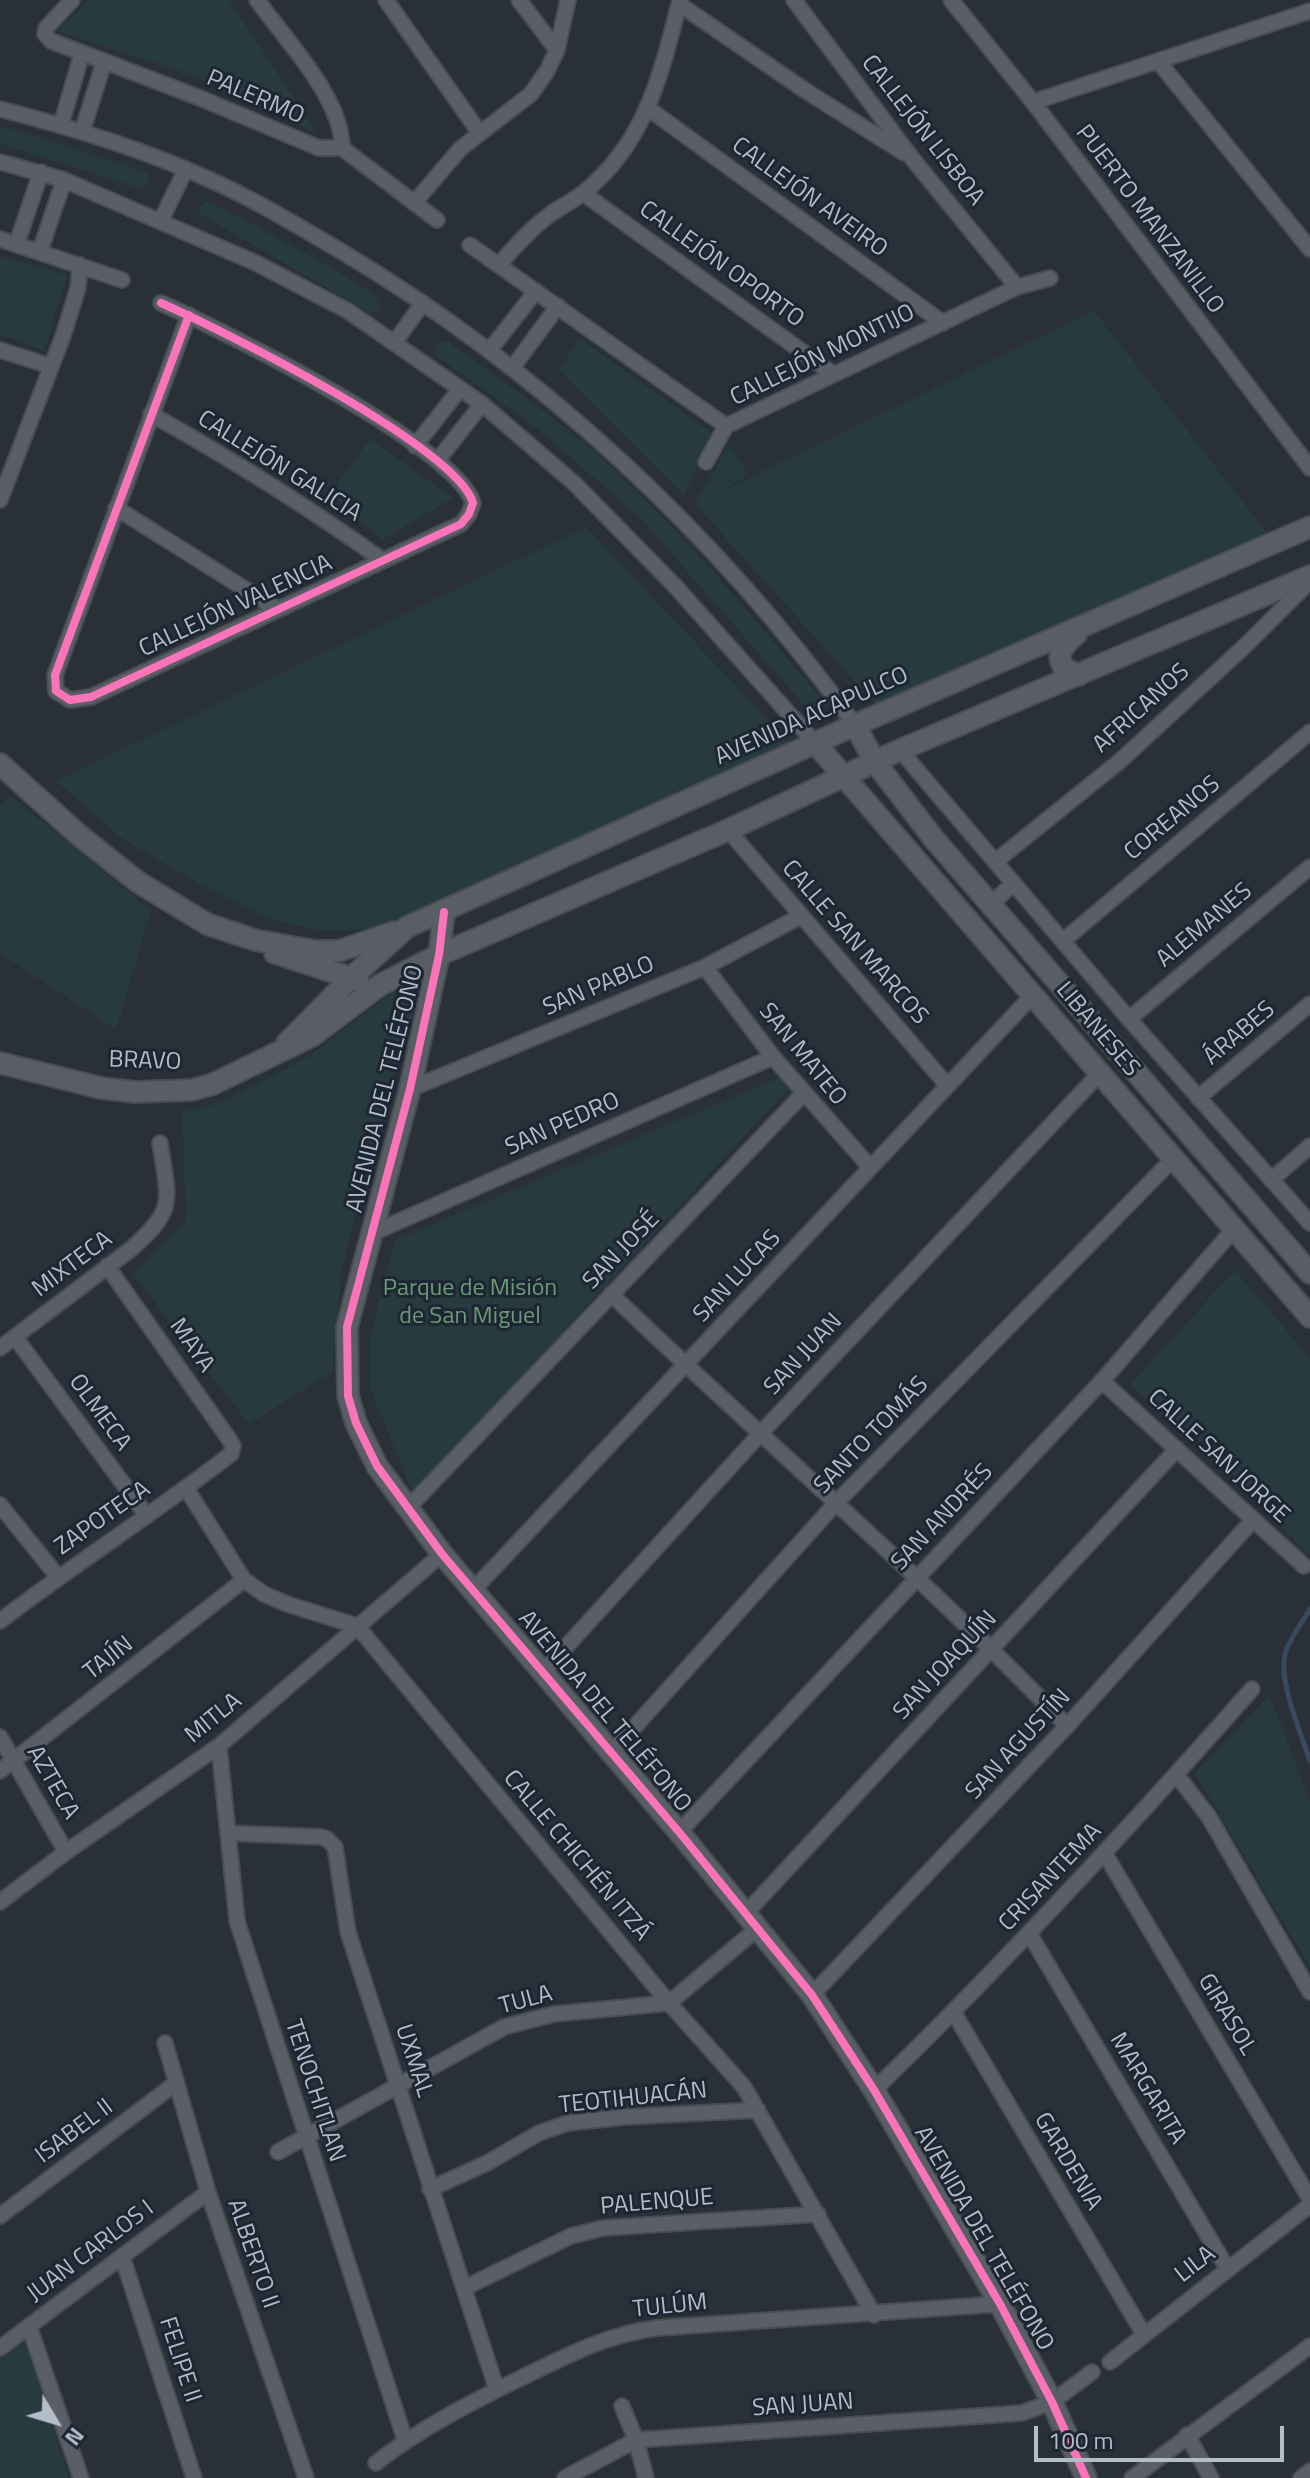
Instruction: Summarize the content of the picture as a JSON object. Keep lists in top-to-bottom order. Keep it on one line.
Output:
{"streets":{"main road":["AVENIDA ACAPULCO","LIBANESES","BRAVO","AVENIDA DEL TELÉFONO"],"street":["PALERMO","CALLEJÓN LISBOA","CALLEJÓN AVEIRO","PUERTO MANZANILLO","CALLEJÓN OPORTO","CALLEJÓN MONTIJO","CALLEJÓN GALICIA","CALLEJÓN VALENCIA","AFRICANOS","COREANOS","ALEMANES","CALLE SAN MARCOS","SAN PABLO","ÁRABES","SAN MATEO","SAN PEDRO","SAN JOSÉ","MIXTECA","SAN LUCAS","MAYA","SAN JUAN","OLMECA","SANTO TOMÁS","CALLE SAN JORGE","SAN ANDRÉS","ZAPOTECA","TAJÍN","SAN JOAQUÍN","MITLA","SAN AGUSTÍN","AZTECA","CALLE CHICHÉN ITZÁ","CRISANTEMA","TULA","GIRASOL","UXMAL","MARGARITA","TENOCHITLAN","TEOTIHUACÁN","ISABEL II","GARDENIA","PALENQUE","JUAN CARLOS I","ALBERTO II","LILA","TULÚM","FELIPE II"]},"crossings":[["CALLEJÓN LISBOA","CALLEJÓN MONTIJO"],["CALLEJÓN AVEIRO","CALLEJÓN MONTIJO"],["CALLEJÓN OPORTO","CALLEJÓN MONTIJO"],["CALLEJÓN GALICIA","CALLEJÓN VALENCIA"],["AFRICANOS","LIBANESES"],["AVENIDA ACAPULCO","LIBANESES"],["AVENIDA ACAPULCO","BRAVO"],["AVENIDA ACAPULCO","AVENIDA DEL TELÉFONO"],["COREANOS","LIBANESES"],["ALEMANES","LIBANESES"],["CALLE SAN MARCOS","SAN PABLO"],["CALLE SAN MARCOS","SAN LUCAS"],["SAN PABLO","SAN MATEO"],["SAN PABLO","AVENIDA DEL TELÉFONO"],["LIBANESES","ÁRABES"],["LIBANESES","SAN LUCAS"],["LIBANESES","SAN JUAN"],["LIBANESES","SANTO TOMÁS"],["LIBANESES","SAN ANDRÉS"],["SAN MATEO","SAN PEDRO"],["SAN MATEO","SAN JOSÉ"],["SAN MATEO","SAN LUCAS"],["AVENIDA DEL TELÉFONO","SAN PEDRO"],["AVENIDA DEL TELÉFONO","SAN JOSÉ"],["AVENIDA DEL TELÉFONO","SAN LUCAS"],["AVENIDA DEL TELÉFONO","SAN JUAN"],["AVENIDA DEL TELÉFONO","SANTO TOMÁS"],["AVENIDA DEL TELÉFONO","SAN ANDRÉS"],["AVENIDA DEL TELÉFONO","SAN JOAQUÍN"],["AVENIDA DEL TELÉFONO","MITLA"],["AVENIDA DEL TELÉFONO","SAN AGUSTÍN"],["AVENIDA DEL TELÉFONO","CRISANTEMA"],["AVENIDA DEL TELÉFONO","TULÚM"],["MIXTECA","MAYA"],["MIXTECA","OLMECA"],["MAYA","ZAPOTECA"],["OLMECA","ZAPOTECA"],["CALLE SAN JORGE","SAN ANDRÉS"],["CALLE SAN JORGE","SAN JOAQUÍN"],["CALLE SAN JORGE","SAN AGUSTÍN"],["TAJÍN","AZTECA"],["MITLA","AZTECA"],["MITLA","CALLE CHICHÉN ITZÁ"],["MITLA","TENOCHITLAN"],["CALLE CHICHÉN ITZÁ","TULA"],["CALLE CHICHÉN ITZÁ","TEOTIHUACÁN"],["CALLE CHICHÉN ITZÁ","PALENQUE"],["CALLE CHICHÉN ITZÁ","TULÚM"],["CRISANTEMA","GIRASOL"],["CRISANTEMA","MARGARITA"],["CRISANTEMA","GARDENIA"],["TULA","UXMAL"],["TULA","TENOCHITLAN"],["GIRASOL","LILA"],["UXMAL","TENOCHITLAN"],["UXMAL","TEOTIHUACÁN"],["UXMAL","PALENQUE"],["UXMAL","TULÚM"],["MARGARITA","LILA"],["TENOCHITLAN","TULÚM"],["ISABEL II","ALBERTO II"],["GARDENIA","LILA"],["JUAN CARLOS I","ALBERTO II"],["JUAN CARLOS I","FELIPE II"]],"parks":["Parque de Misión de San Miguel"],"scale_bar":"100 m","north":"bottom right"}
